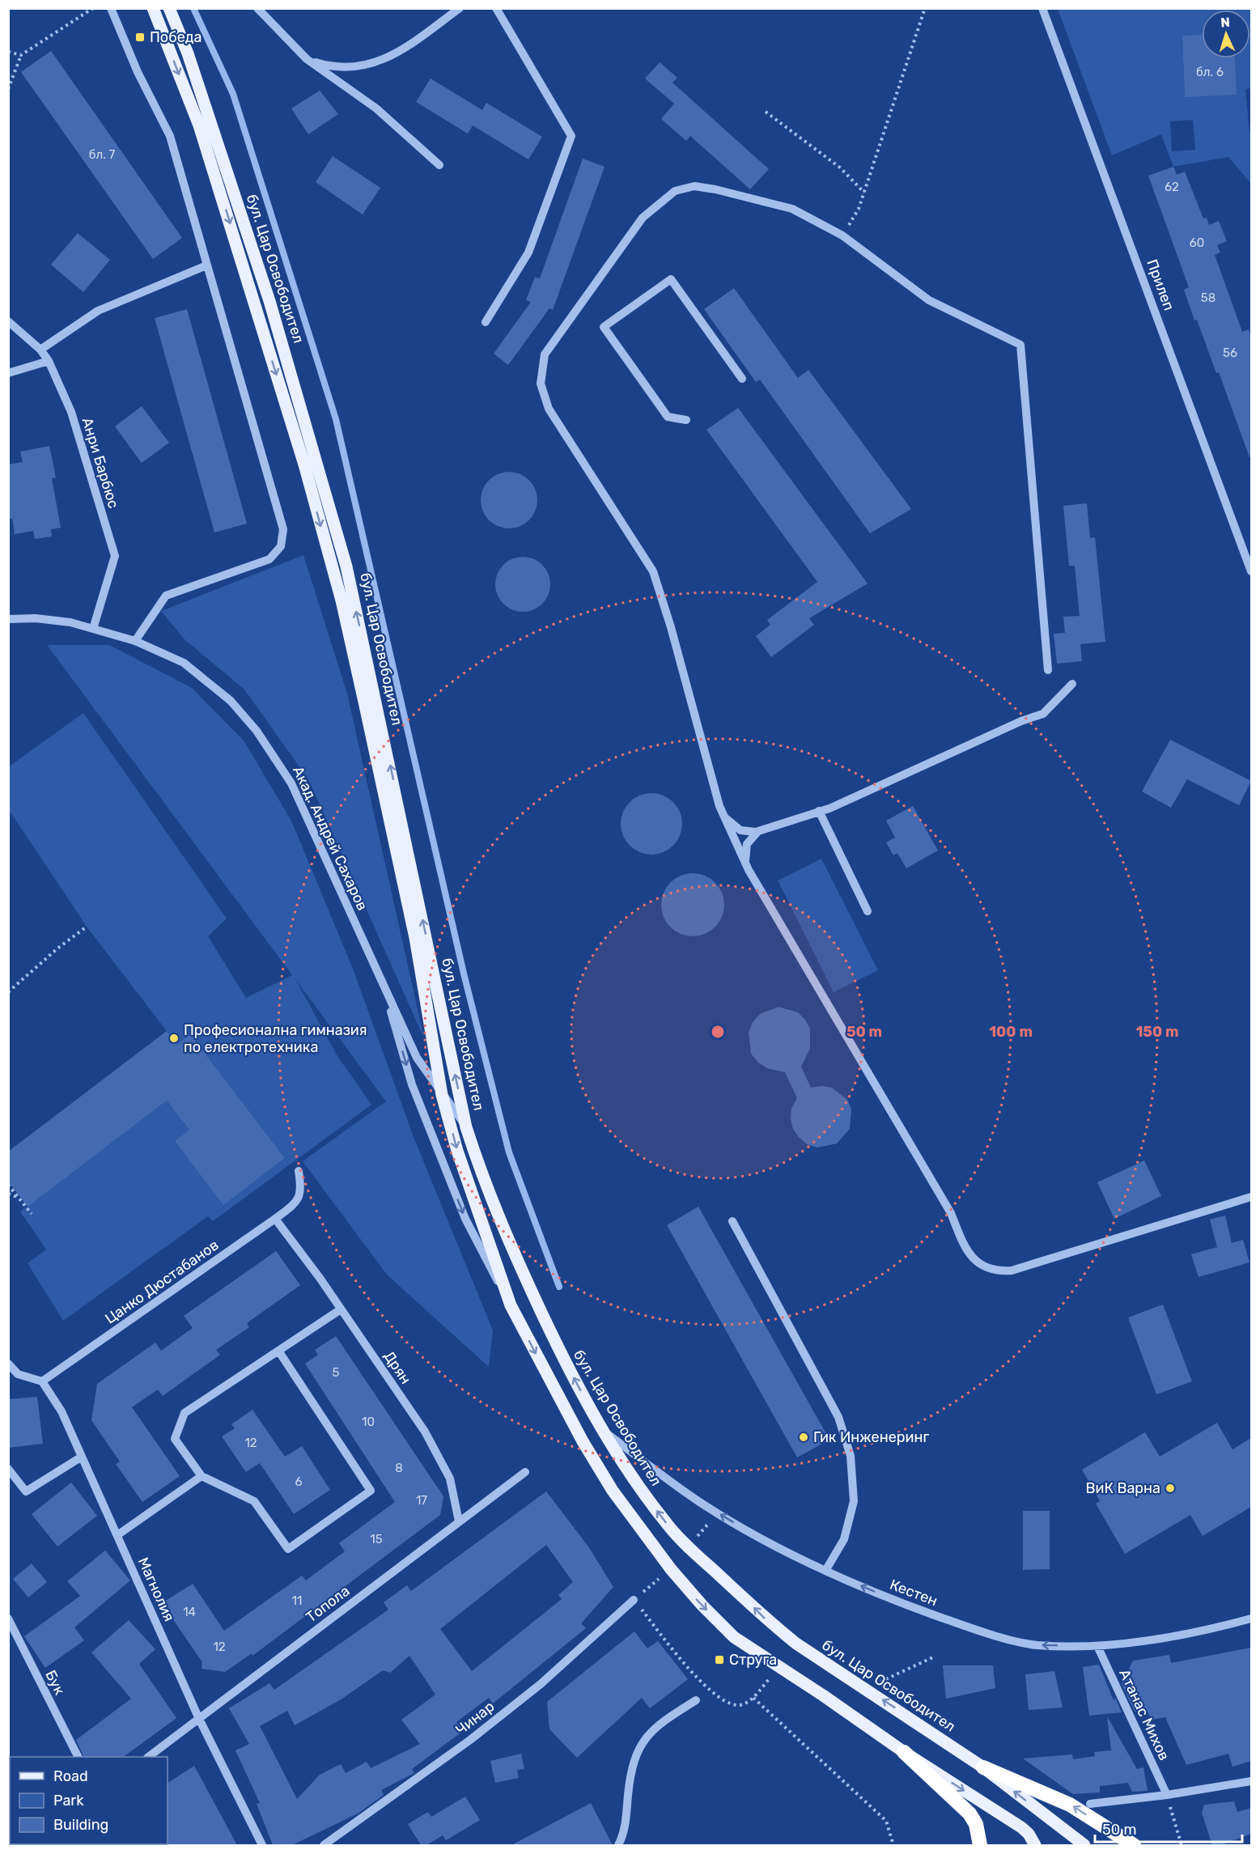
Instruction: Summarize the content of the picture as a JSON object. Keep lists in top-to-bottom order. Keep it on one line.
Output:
{"streets":{"main road":["бул. Цар Освободител"],"street":["Прилеп","Анри Барбюс","Акад. Андрей Сахаров","Цанко Дюстабанов","Дрян","Магнолия","Кестен","Топола","Бук","Атанас Михов","Чинар"]},"crossings":[["бул. Цар Освободител","Кестен"],["Анри Барбюс","Акад. Андрей Сахаров"],["Цанко Дюстабанов","Дрян"],["Цанко Дюстабанов","Магнолия"],["Дрян","Топола"],["Магнолия","Топола"],["Кестен","Атанас Михов"]],"one_way":["Кестен"],"places":{"transit":["Победа","Струга"],"other":["Професионална гимназия по електротехника","Гик Инженеринг","ВиК Варна"]},"house_numbers":["бл. 6","бл. 7","62","60","58","56","5","10","12","8","6","17","15","11","14","12"],"legend":["Road","Park","Building"],"scale_bar":"50 m","north":"top","rings":["50 m","100 m","150 m"]}
